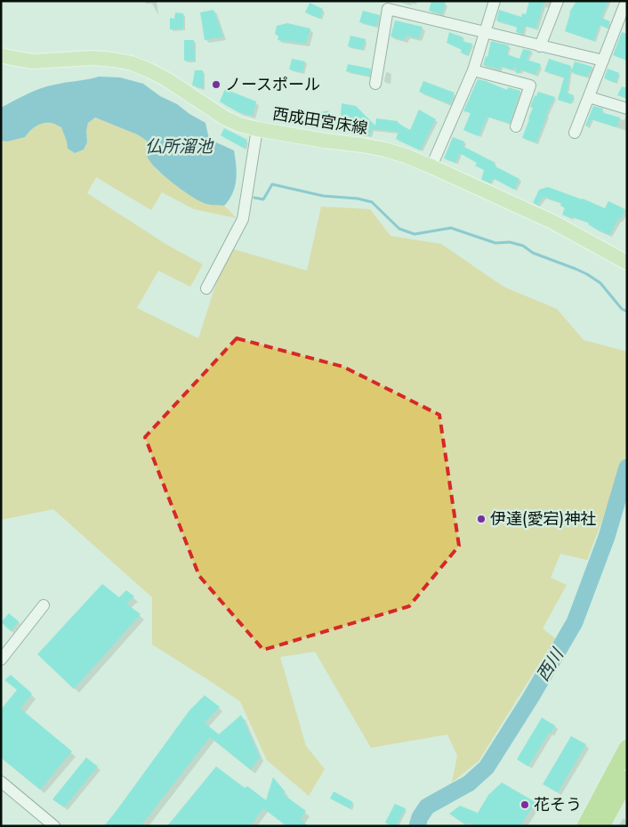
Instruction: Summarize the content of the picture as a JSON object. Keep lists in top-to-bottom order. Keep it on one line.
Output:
{"streets":{"main road":["西成田宮床線"]},"water":["仏所溜池","西川"],"places":["ノースポール","伊達(愛宕)神社","花そう"]}
